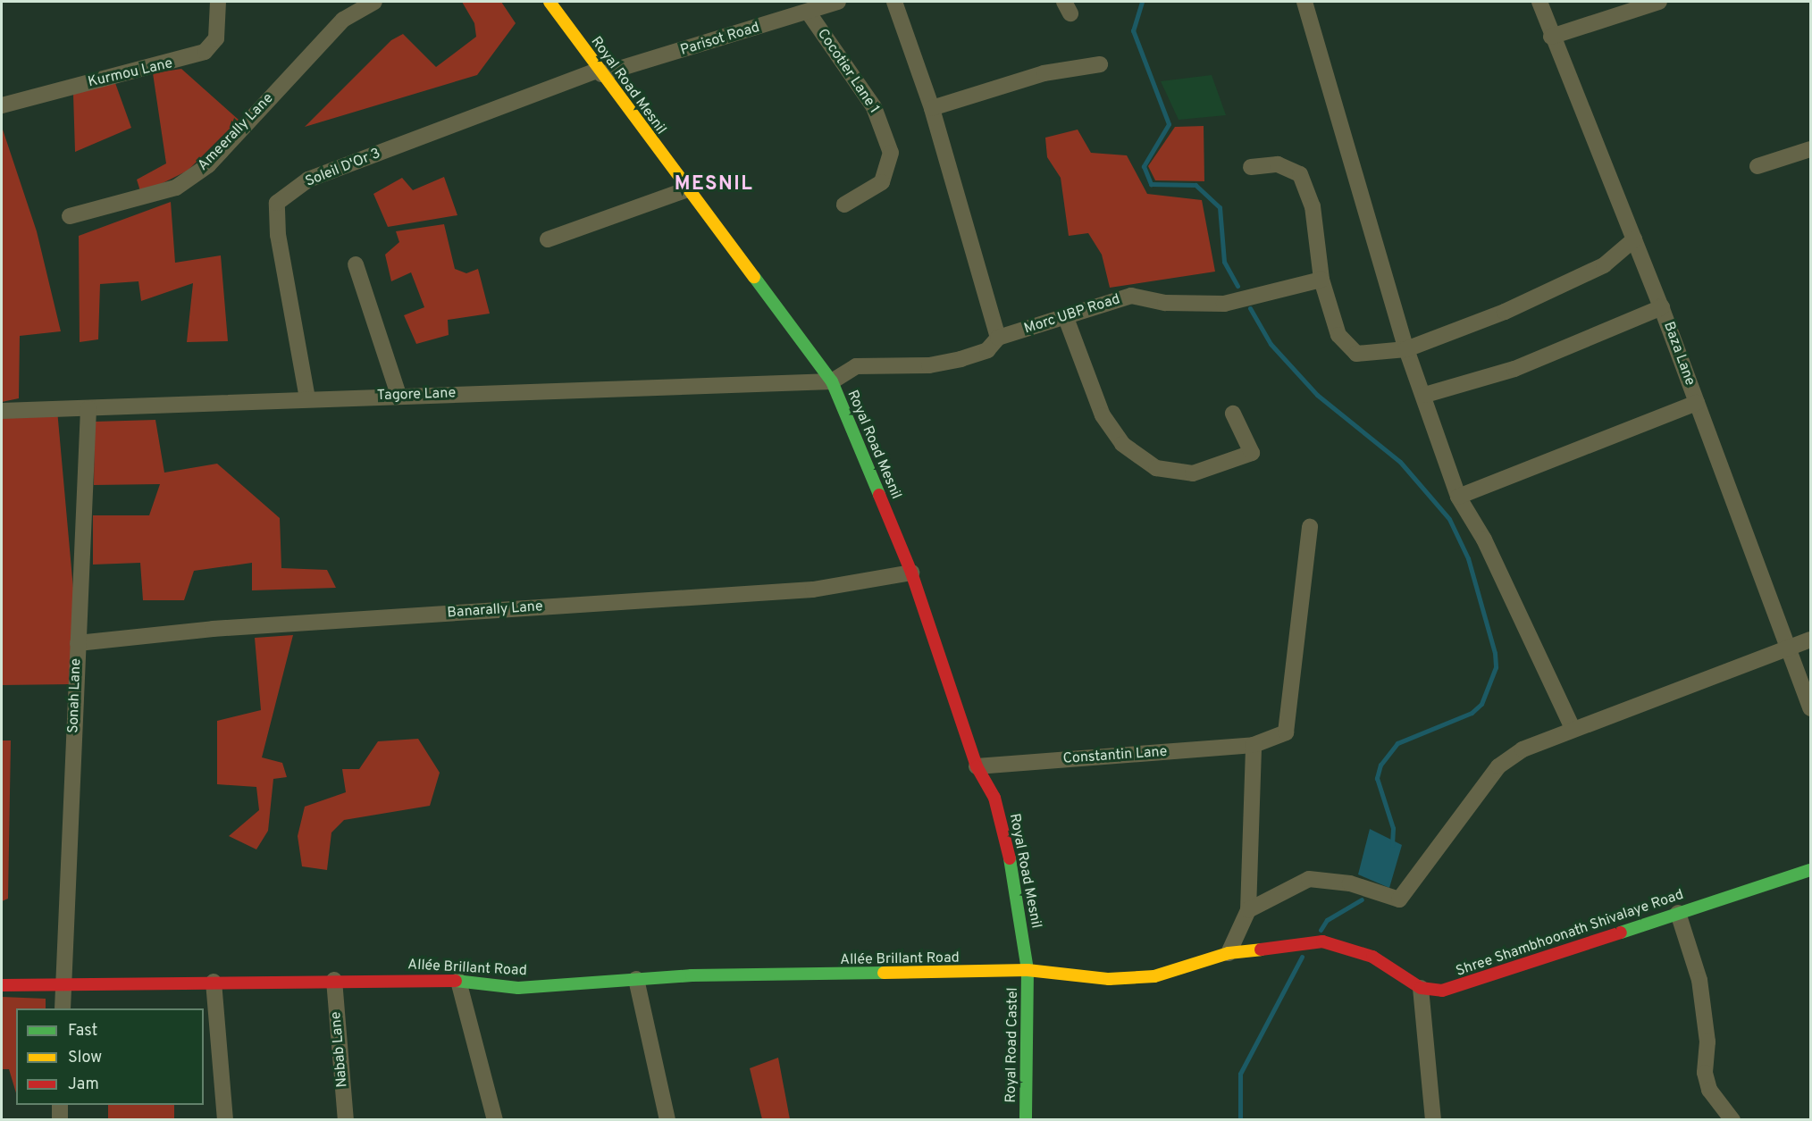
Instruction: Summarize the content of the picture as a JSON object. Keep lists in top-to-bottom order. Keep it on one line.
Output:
{"streets":{"main road":["Royal Road Mesnil","Shree Shambhoonath Shivalaye Road","Allée Brillant Road","Royal Road Castel"],"street":["Parisot Road","Cocotier Lane 1","Kurmou Lane","Ameerally Lane","Soleil D'Or 3","Morc UBP Road","Baza Lane","Tagore Lane","Banarally Lane","Sonah Lane","Constantin Lane","Nabab Lane"]},"crossings":[["Parisot Road","Cocotier Lane 1"],["Parisot Road","Royal Road Mesnil"],["Parisot Road","Soleil D'Or 3"],["Royal Road Mesnil","Soleil D'Or 3"],["Royal Road Mesnil","Morc UBP Road"],["Royal Road Mesnil","Tagore Lane"],["Royal Road Mesnil","Banarally Lane"],["Royal Road Mesnil","Constantin Lane"],["Royal Road Mesnil","Allée Brillant Road"],["Royal Road Mesnil","Royal Road Castel"],["Soleil D'Or 3","Tagore Lane"],["Morc UBP Road","Tagore Lane"],["Tagore Lane","Sonah Lane"],["Banarally Lane","Sonah Lane"],["Sonah Lane","Allée Brillant Road"],["Allée Brillant Road","Royal Road Castel"],["Allée Brillant Road","Nabab Lane"]],"districts":["MESNIL"],"legend":["Fast","Slow","Jam"]}
